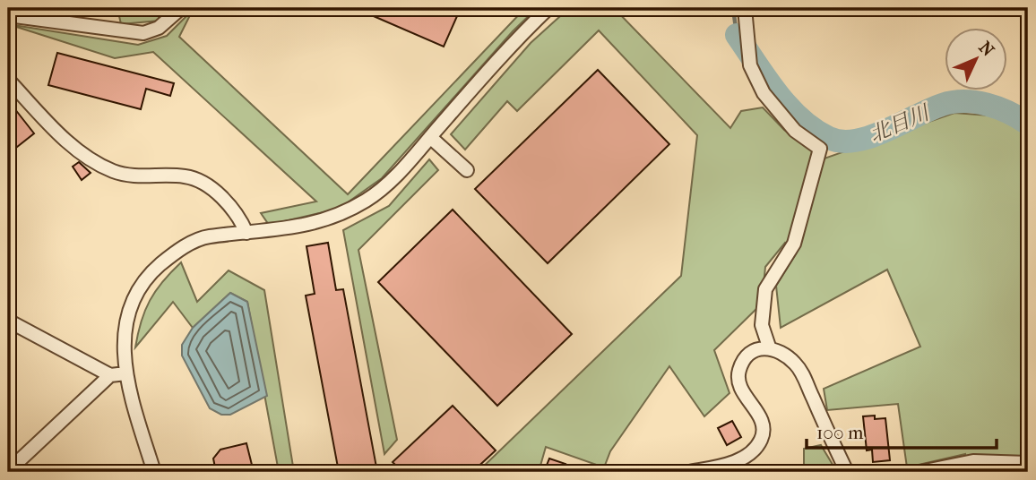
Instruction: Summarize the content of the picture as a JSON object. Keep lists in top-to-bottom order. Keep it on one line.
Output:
{"water":["北目川"],"scale_bar":"100 m","north":"top right"}
